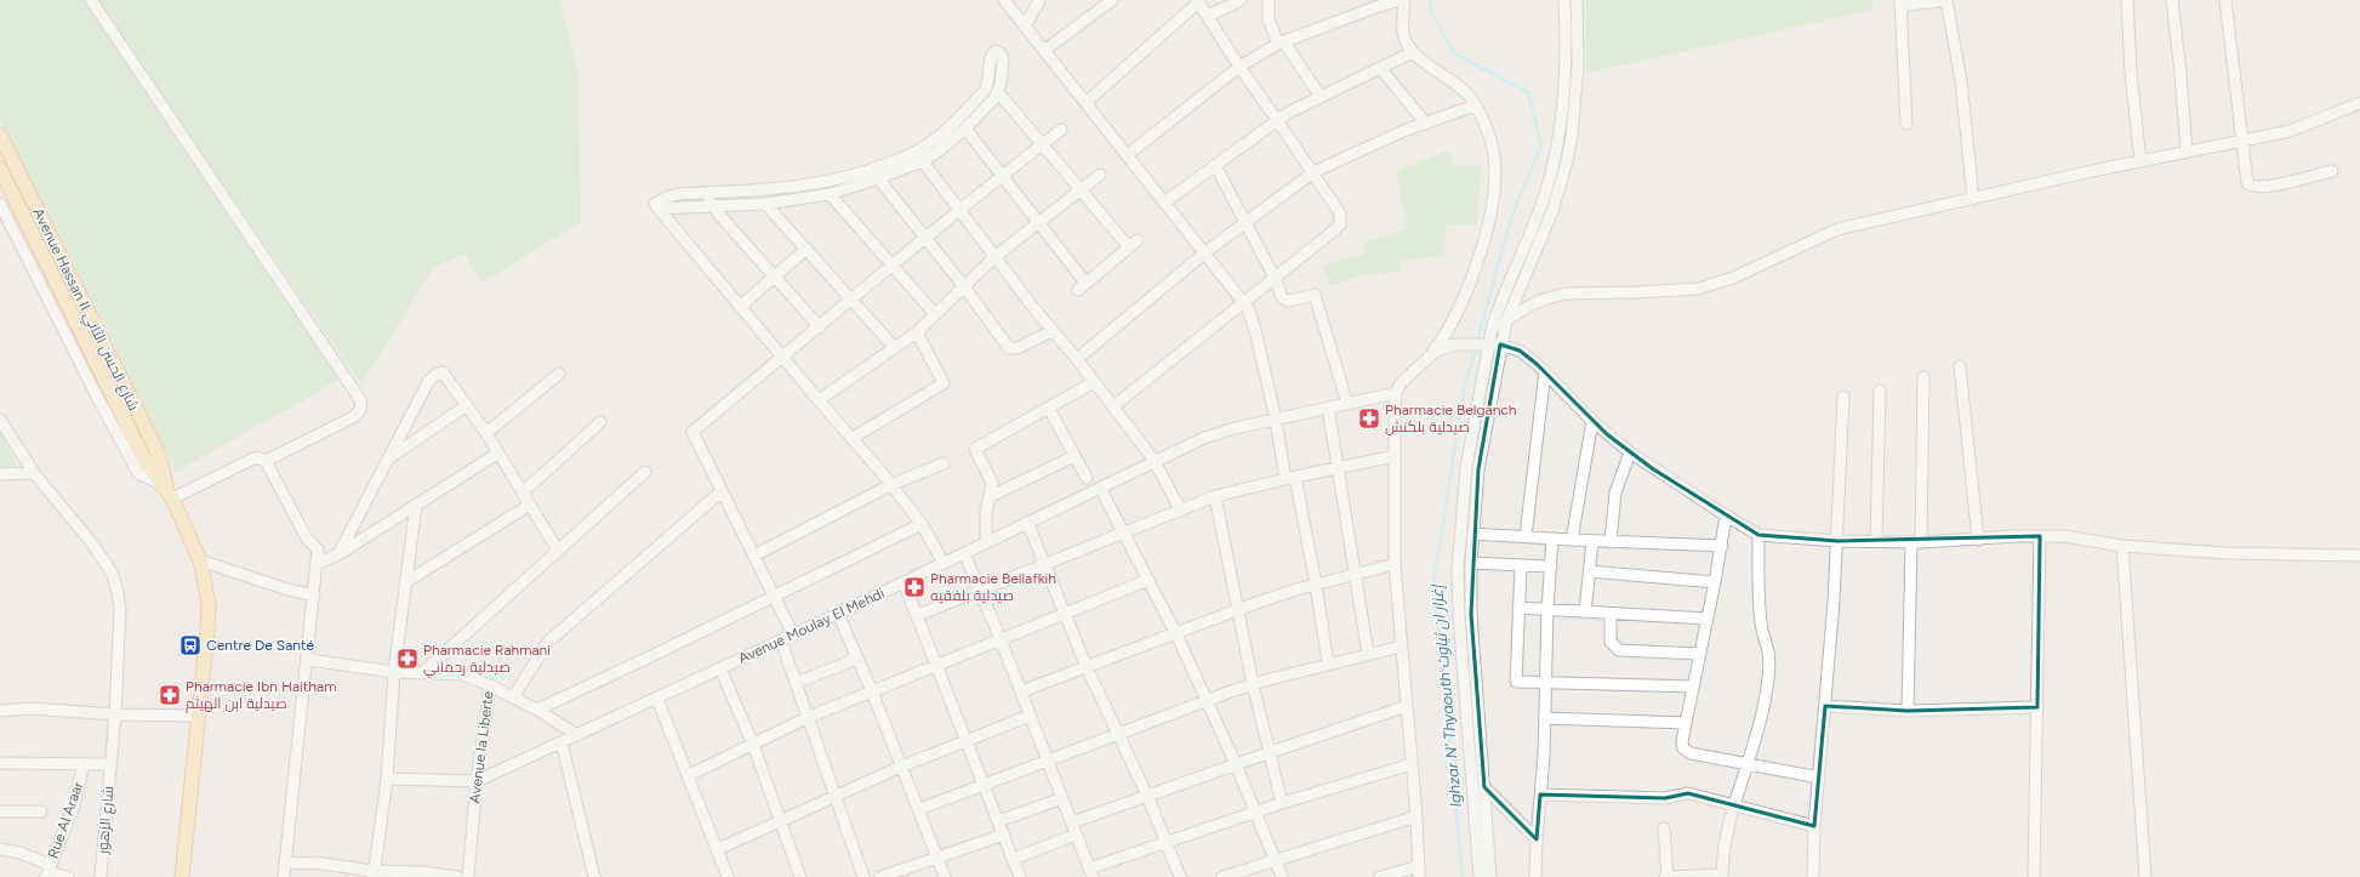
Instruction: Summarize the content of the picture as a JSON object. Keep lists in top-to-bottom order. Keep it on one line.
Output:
{"streets":{"main road":["Avenue Hassan II شارع الحسن الثاني"],"street":["Avenue Moulay El Mehdi","Avenue la Liberte","Rue Al Araar","شارع الزهور"]},"crossings":[["Avenue Moulay El Mehdi","Avenue la Liberte"]],"water":["Ighzar N' Thyaouth إغزار ان ثياوث"],"places":{"pharmacy":["Pharmacie Belganch صيدلية بلكنش","Pharmacie Bellafkih صيدلية بلفقيه","Pharmacie Rahmani صيدلية رحماني","Pharmacie Ibn Haitham صيدلية ابن الهيثم"],"bus stop":["Centre De Santé"]}}
